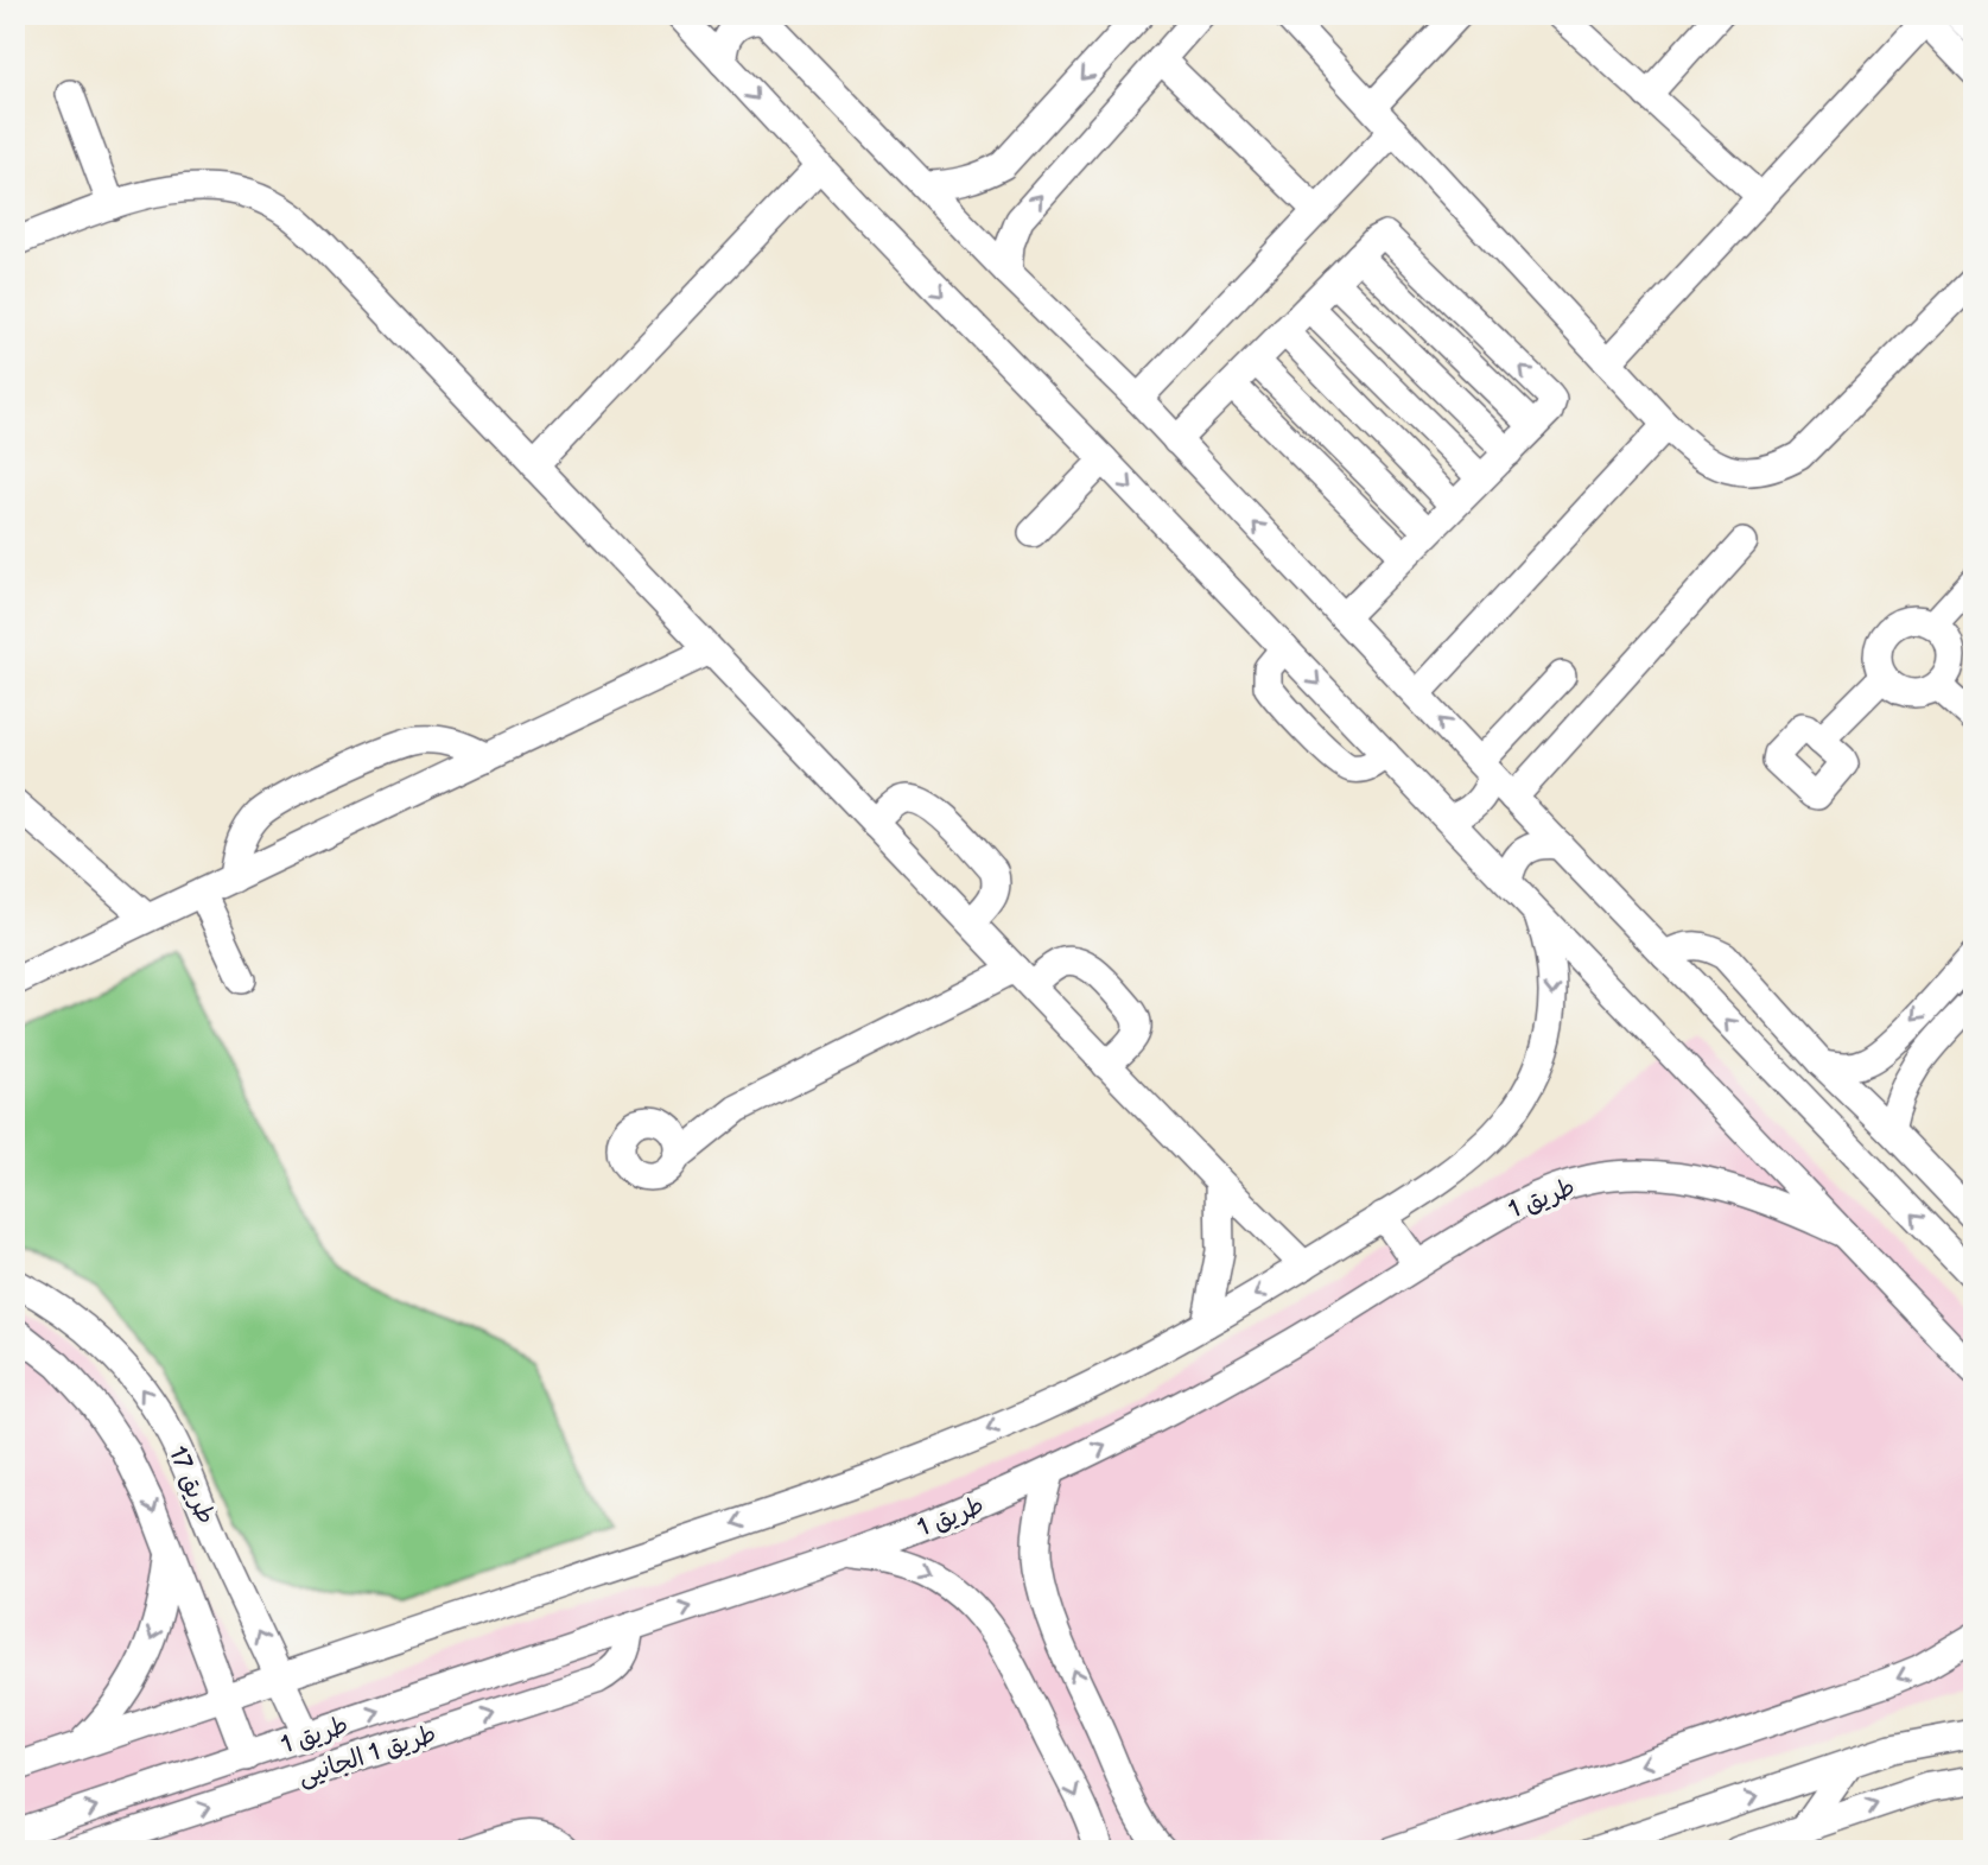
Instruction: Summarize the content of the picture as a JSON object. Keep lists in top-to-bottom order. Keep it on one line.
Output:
{"streets":{"street":["طريق 1","طريق 17","طريق 1 الجانيى"]},"crossings":[["طريق 1","طريق 17"],["طريق 1","طريق 1 الجانيى"]]}
